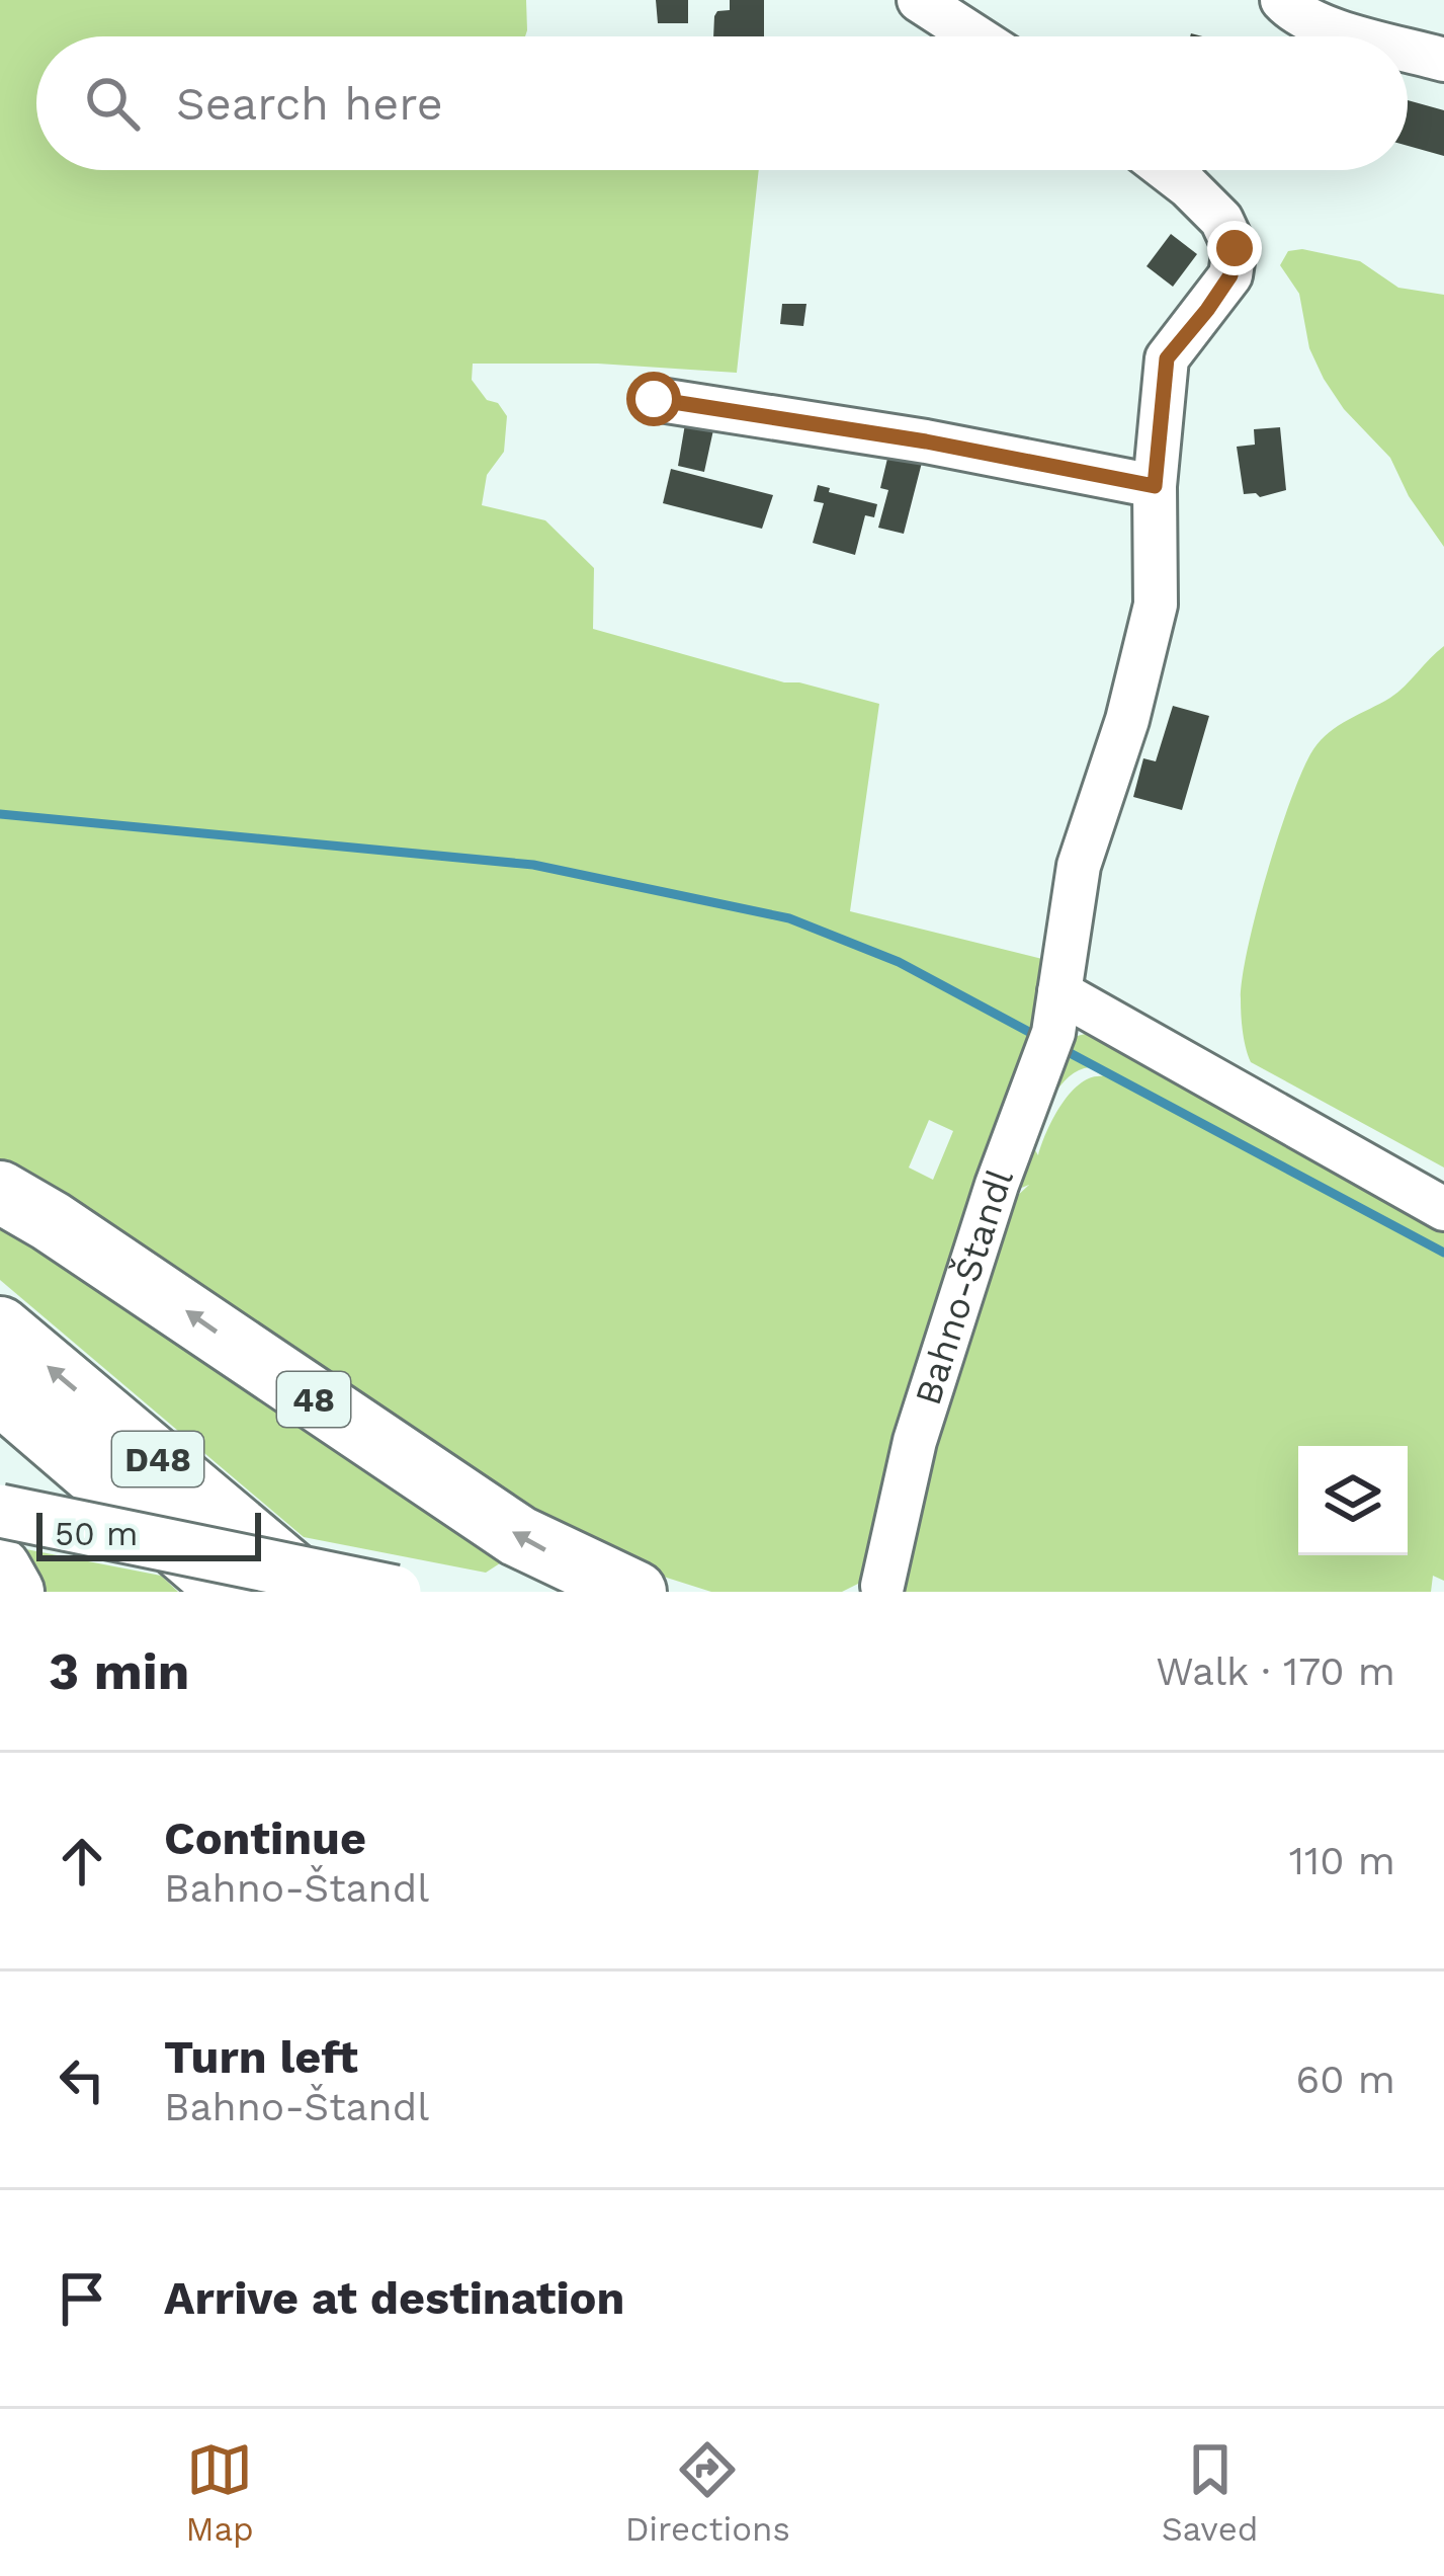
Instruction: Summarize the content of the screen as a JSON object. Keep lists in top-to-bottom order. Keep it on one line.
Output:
{"streets":{"highway":["48","D48"],"street":["Bahno-Štandl"]},"scale_bar":"50 m","page":{"search":"Search here","scale":"50 m","heading":["3 min","Walk · 170 m"],"list":[["Continue","Bahno-Štandl","110 m"],["Turn left","Bahno-Štandl","60 m"],"Arrive at destination"],"nav":["Map","Directions","Saved"]}}
